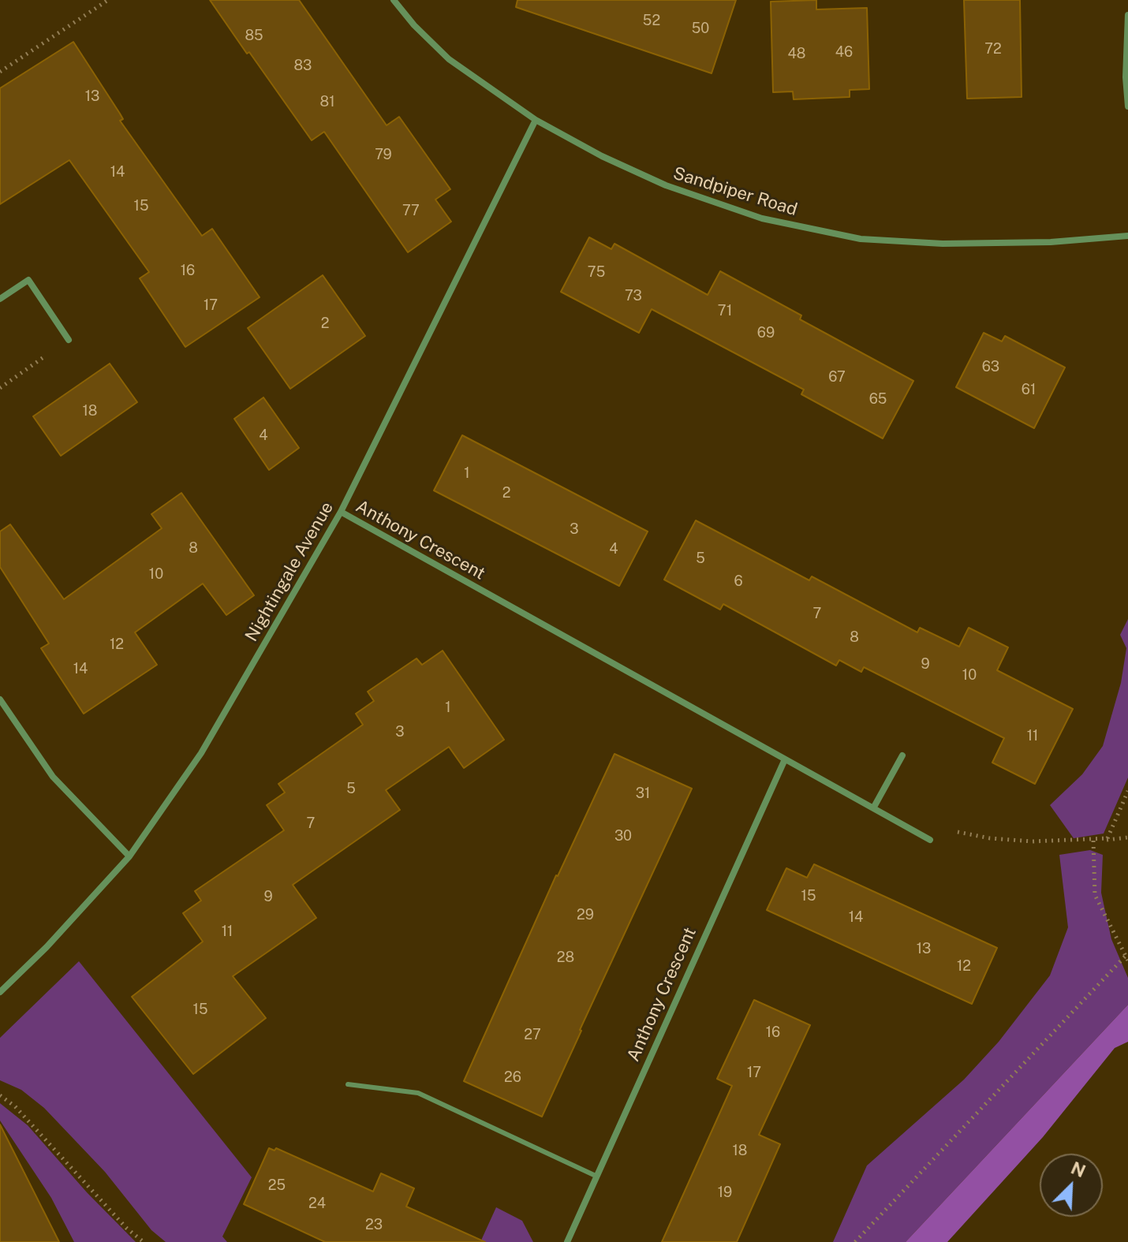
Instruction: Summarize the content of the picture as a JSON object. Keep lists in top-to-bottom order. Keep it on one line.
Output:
{"streets":{"street":["Sandpiper Road","Anthony Crescent","Nightingale Avenue"]},"crossings":[["Sandpiper Road","Nightingale Avenue"],["Anthony Crescent","Nightingale Avenue"]],"house_numbers":["52","50","85","72","46","48","83","13","81","79","14","15","77","16","75","73","17","71","2","69","63","67","61","65","18","4","1","2","3","8","4","5","10","6","7","8","12","9","14","10","1","3","11","5","31","7","30","15","9","29","14","11","13","28","12","15","16","27","17","26","18","25","19","24","23"],"north":"top right"}
